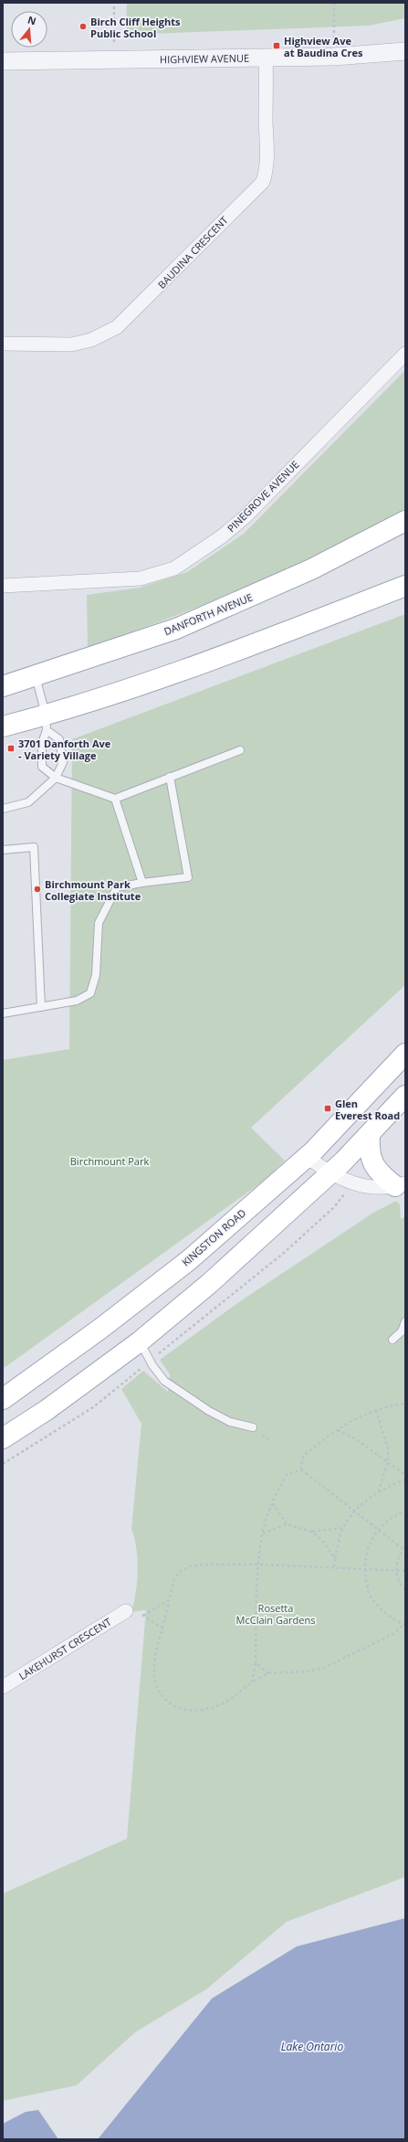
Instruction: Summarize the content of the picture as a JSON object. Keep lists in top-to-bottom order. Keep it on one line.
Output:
{"streets":{"main road":["DANFORTH AVENUE","KINGSTON ROAD"],"street":["HIGHVIEW AVENUE","BAUDINA CRESCENT","PINEGROVE AVENUE","LAKEHURST CRESCENT"]},"crossings":[["HIGHVIEW AVENUE","BAUDINA CRESCENT"]],"water":["Lake Ontario"],"parks":["Birchmount Park","Rosetta McClain Gardens"],"places":{"other":["Birch Cliff Heights Public School","Birchmount Park Collegiate Institute"],"transit":["Highview Ave at Baudina Cres","3701 Danforth Ave - Variety Village","Glen Everest Road"]},"north":"top"}
